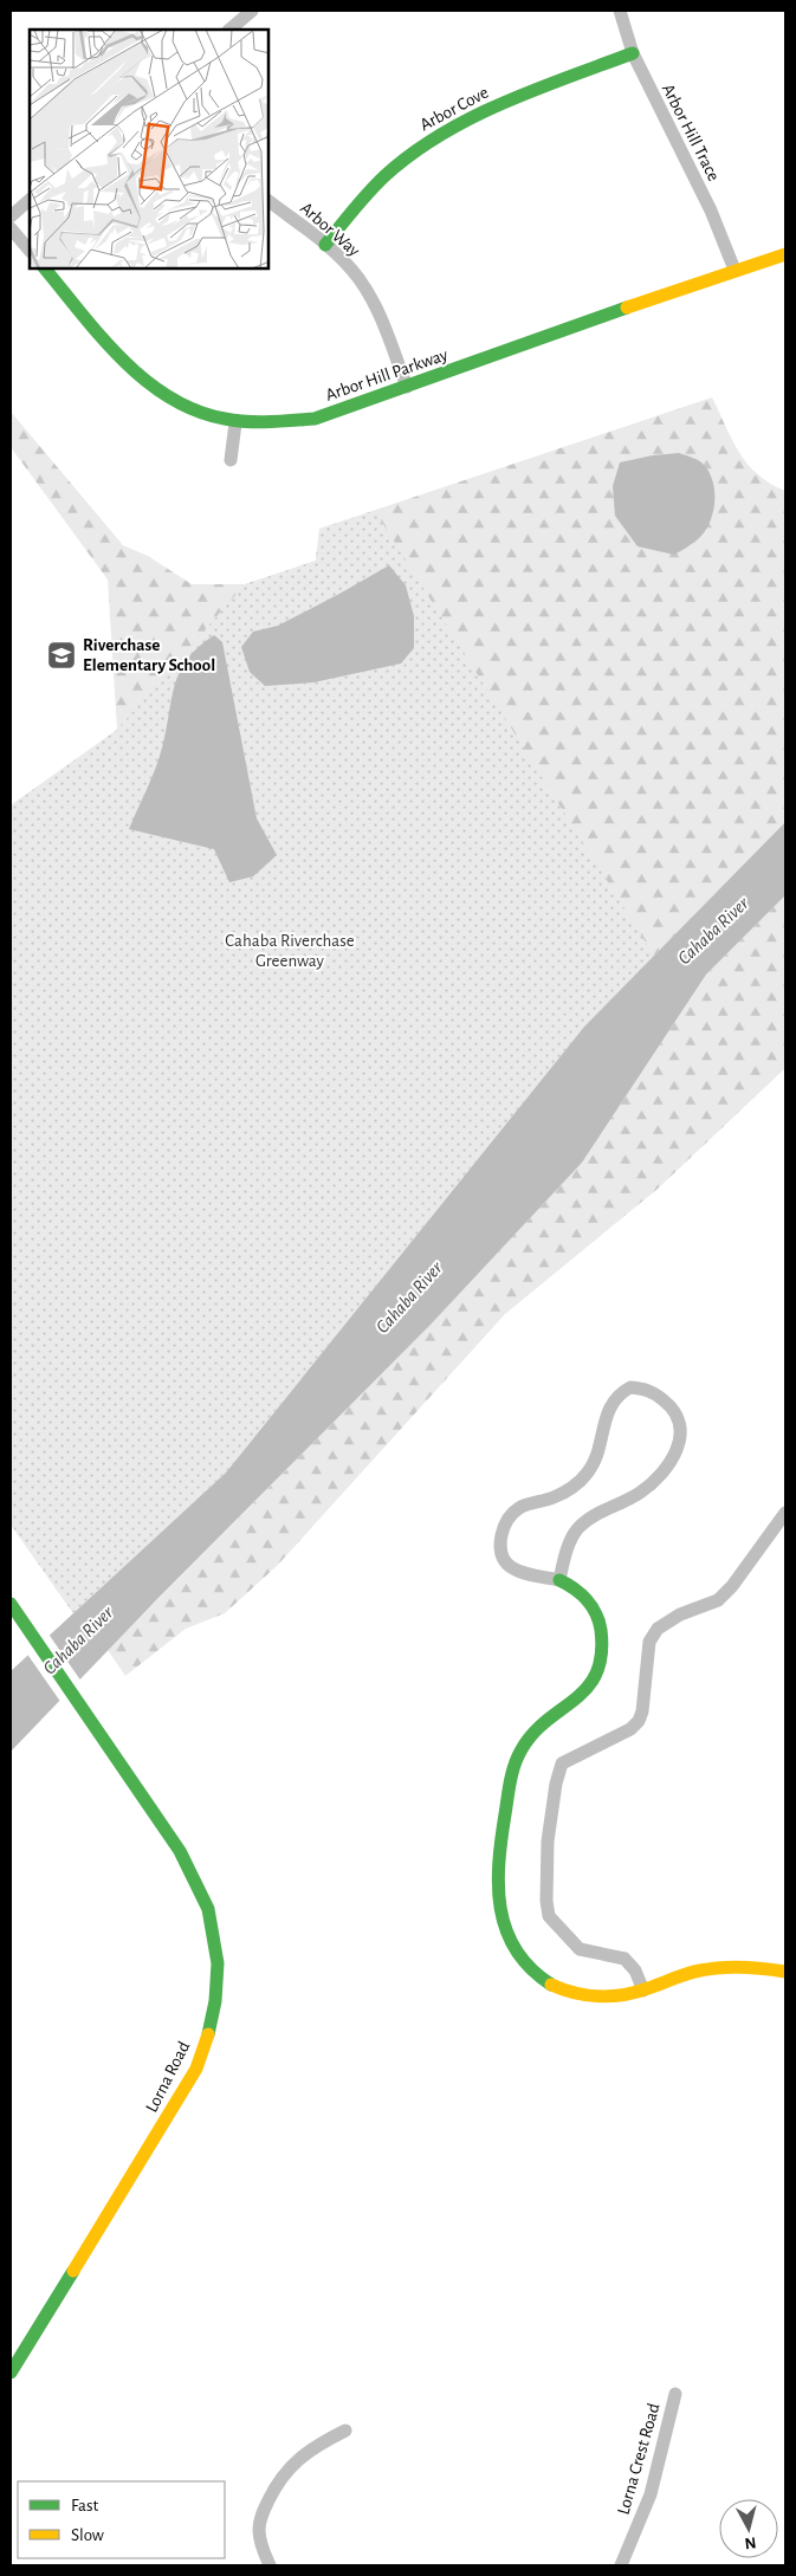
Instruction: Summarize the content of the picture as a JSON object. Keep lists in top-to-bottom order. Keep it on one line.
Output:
{"streets":{"street":["Arbor Cove","Arbor Hill Trace","Arbor Way","Arbor Hill Parkway","Lorna Road","Lorna Crest Road"]},"crossings":[["Arbor Cove","Arbor Hill Trace"],["Arbor Cove","Arbor Way"],["Arbor Hill Trace","Arbor Hill Parkway"],["Arbor Way","Arbor Hill Parkway"]],"water":["Cahaba River"],"parks":["Cahaba Riverchase Greenway"],"places":{"school or university":["Riverchase Elementary School"]},"legend":["Fast","Slow"],"north":"bottom"}
